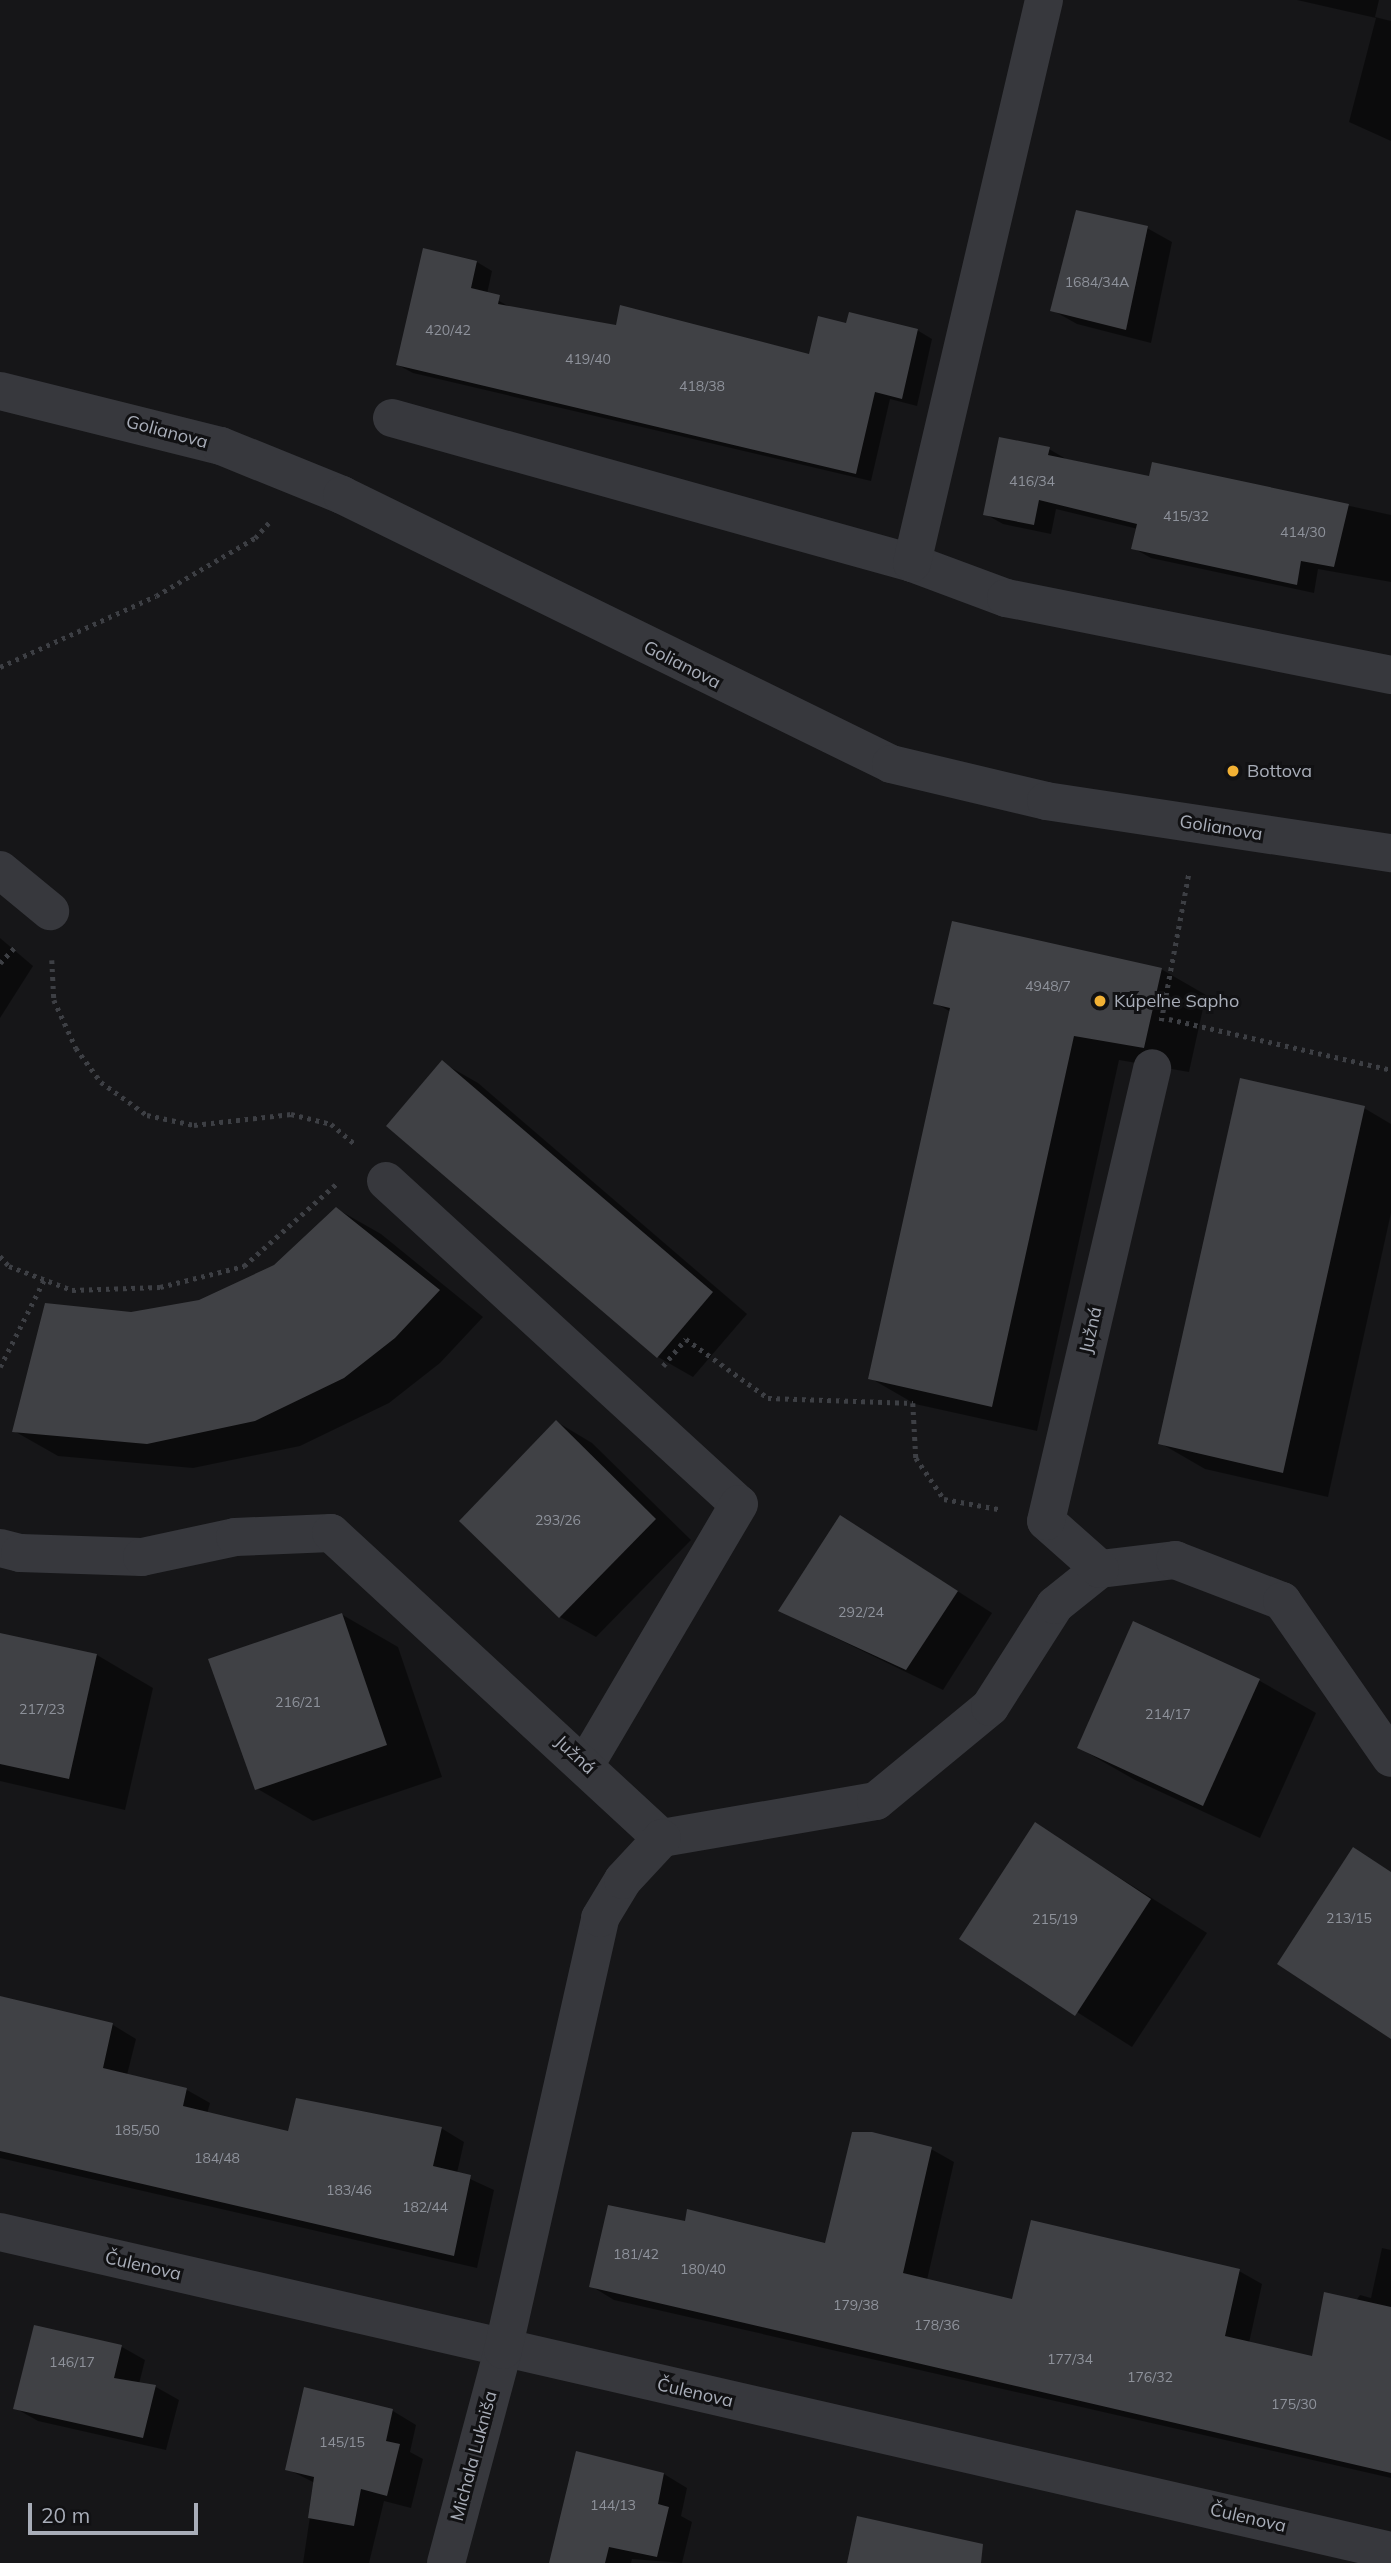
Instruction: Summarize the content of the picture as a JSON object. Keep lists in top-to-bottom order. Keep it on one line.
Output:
{"streets":{"street":["Golianova","Južná","Čulenova","Michala Lukniša"]},"crossings":[["Južná","Michala Lukniša"],["Čulenova","Michala Lukniša"]],"places":["Bottova","Kúpeľne Sapho"],"house_numbers":["1684/34A","420/42","419/40","418/38","416/34","415/32","414/30","4948/7","293/26","292/24","216/21","217/23","214/17","213/15","215/19","185/50","184/48","183/46","182/44","181/42","180/40","179/38","178/36","177/34","146/17","176/32","175/30","145/15","144/13"],"scale_bar":"20 m"}
